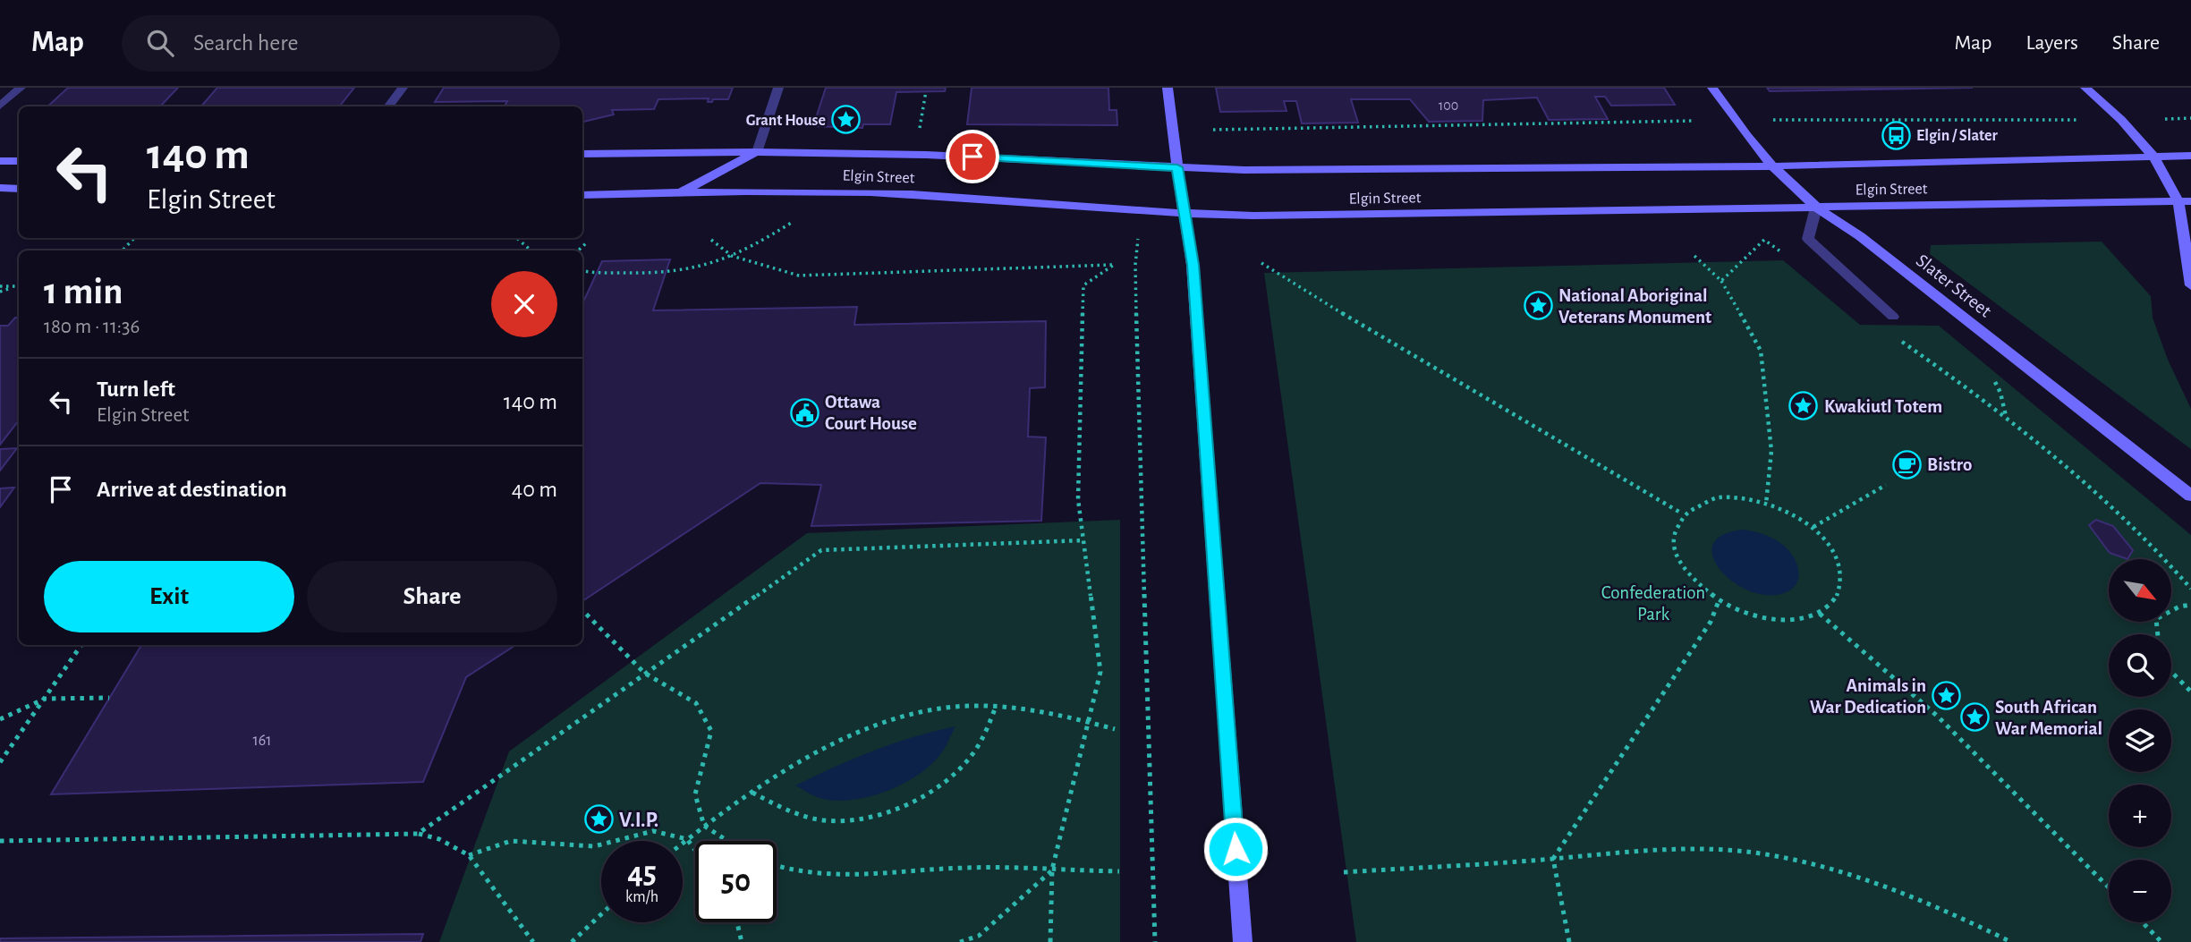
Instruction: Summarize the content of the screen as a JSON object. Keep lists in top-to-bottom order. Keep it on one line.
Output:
{"streets":{"main road":["Elgin Street","Slater Street"]},"crossings":[["Elgin Street","Slater Street"]],"parks":["Confederation Park"],"places":{"place":["Grant House","National Aboriginal Veterans Monument","Kwakiutl Totem","Animals in War Dedication","South African War Memorial","V.I.P."],"bus stop":["Elgin / Slater"],"public building":["Ottawa Court House"],"cafe":["Bistro"]},"house_numbers":["100","161"],"north":"bottom right","page":{"header":"Map","search":"Search here","nav":["Map","Layers","Share"],"turn":["140 m","Elgin Street"],"heading":["1 min","180 m · 11:36"],"list":[{"name":"Turn left","note":"Elgin Street","value":"140 m"},{"name":"Arrive at destination","value":"40 m"}],"buttons":["Exit","Share"],"map_buttons":["+","−"],"speed":"45 km/h","limit":"50"}}
